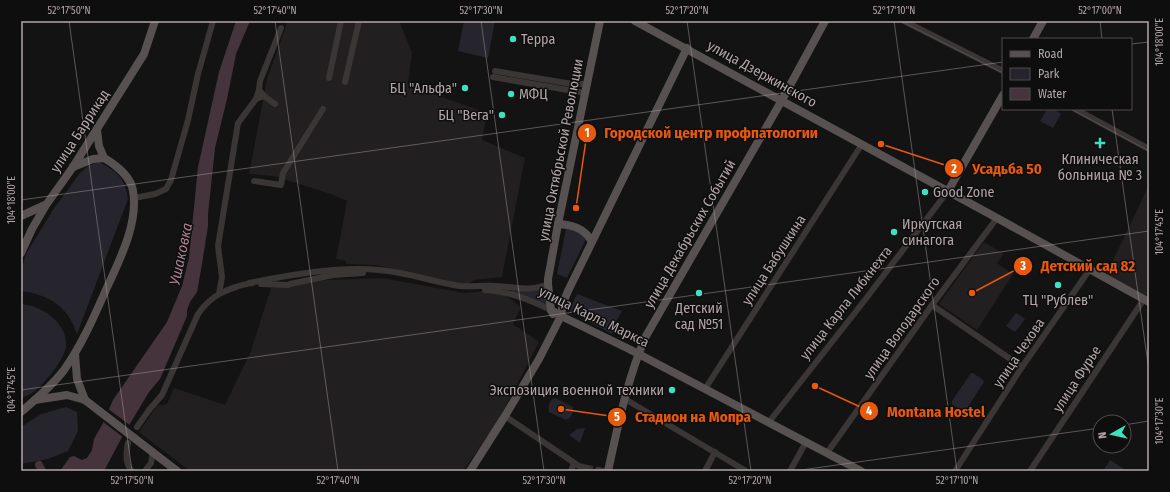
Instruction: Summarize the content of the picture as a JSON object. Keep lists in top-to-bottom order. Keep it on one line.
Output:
{"streets":{"main road":["улица Дзержинского","улица Баррикад","улица Октябрьской Революции","улица Декабрьских Событий","улица Карла Либкнехта","улица Карла Маркса"],"street":["улица Бабушкина","улица Володарского","улица Чехова","улица Фурье"]},"crossings":[["улица Дзержинского","улица Декабрьских Событий"],["улица Дзержинского","улица Бабушкина"],["улица Дзержинского","улица Карла Либкнехта"],["улица Дзержинского","улица Володарского"],["улица Дзержинского","улица Чехова"],["улица Дзержинского","улица Фурье"],["улица Октябрьской Революции","улица Карла Маркса"],["улица Декабрьских Событий","улица Карла Маркса"],["улица Бабушкина","улица Карла Маркса"],["улица Карла Либкнехта","улица Карла Маркса"],["улица Карла Маркса","улица Володарского"]],"water":["Ушаковка"],"places":{"other":["Терра","БЦ \"Альфа\"","МФЦ","БЦ \"Вега\"","Усадьба 50","Good Zone","Городской центр профпатологии","Иркутская синагога","ТЦ \"Рублев\"","Детский сад №51","Детский сад 82","Montana Hostel","Экспозиция военной техники","Стадион на Мопра"],"health":["Клиническая больница № 3"]},"legend":["Road","Park","Water"],"north":"left","coordinates":["52°17'50\"N","52°17'40\"N","52°17'30\"N","52°17'20\"N","52°17'10\"N","52°17'00\"N","104°18'00\"E","104°17'45\"E","104°17'30\"E"]}
